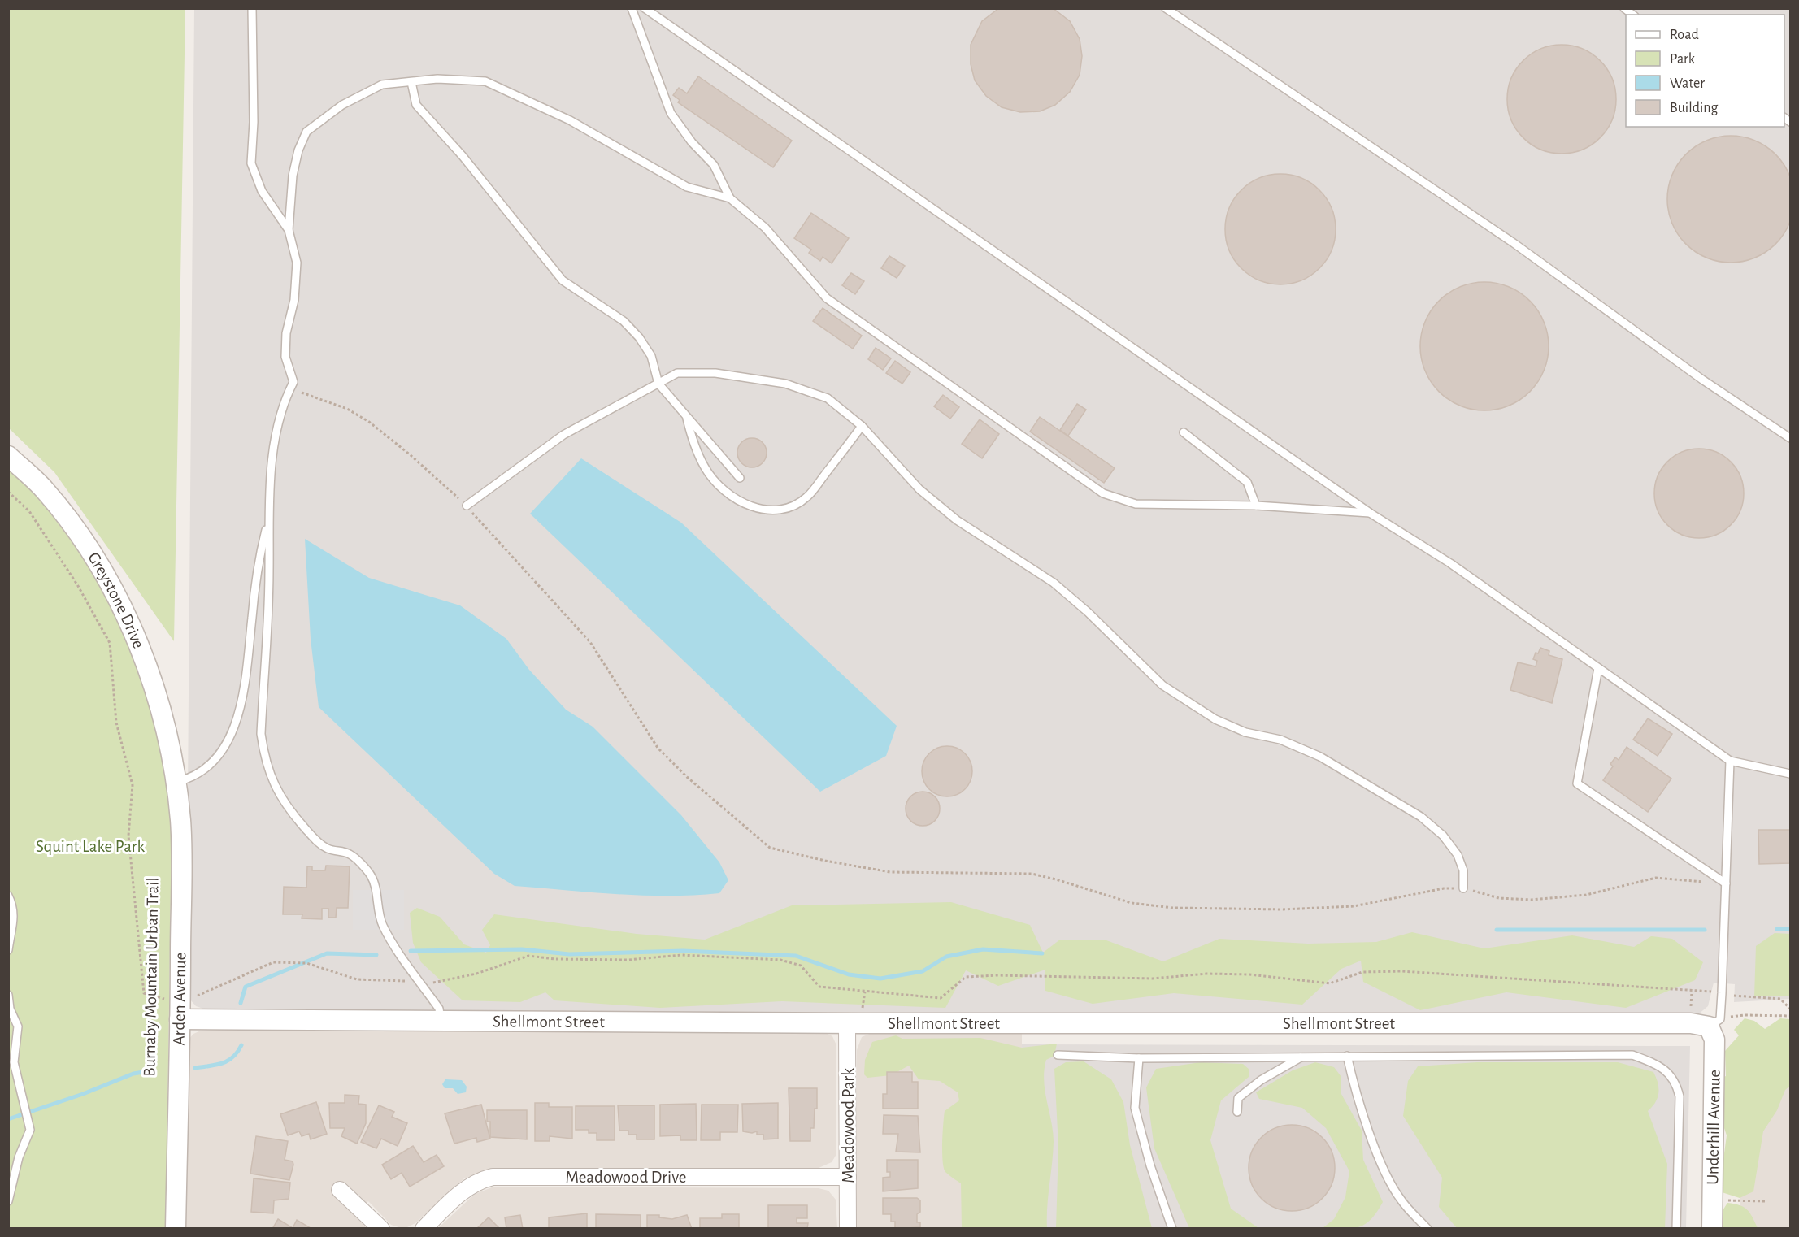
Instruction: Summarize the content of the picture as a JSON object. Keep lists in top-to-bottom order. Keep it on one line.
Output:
{"streets":{"street":["Greystone Drive","Arden Avenue","Shellmont Street","Meadowood Park","Underhill Avenue","Meadowood Drive"],"path":["Burnaby Mountain Urban Trail"]},"crossings":[["Greystone Drive","Arden Avenue"],["Arden Avenue","Shellmont Street"],["Shellmont Street","Meadowood Park"],["Shellmont Street","Underhill Avenue"],["Meadowood Park","Meadowood Drive"]],"parks":["Squint Lake Park"],"legend":["Road","Park","Water","Building"]}
